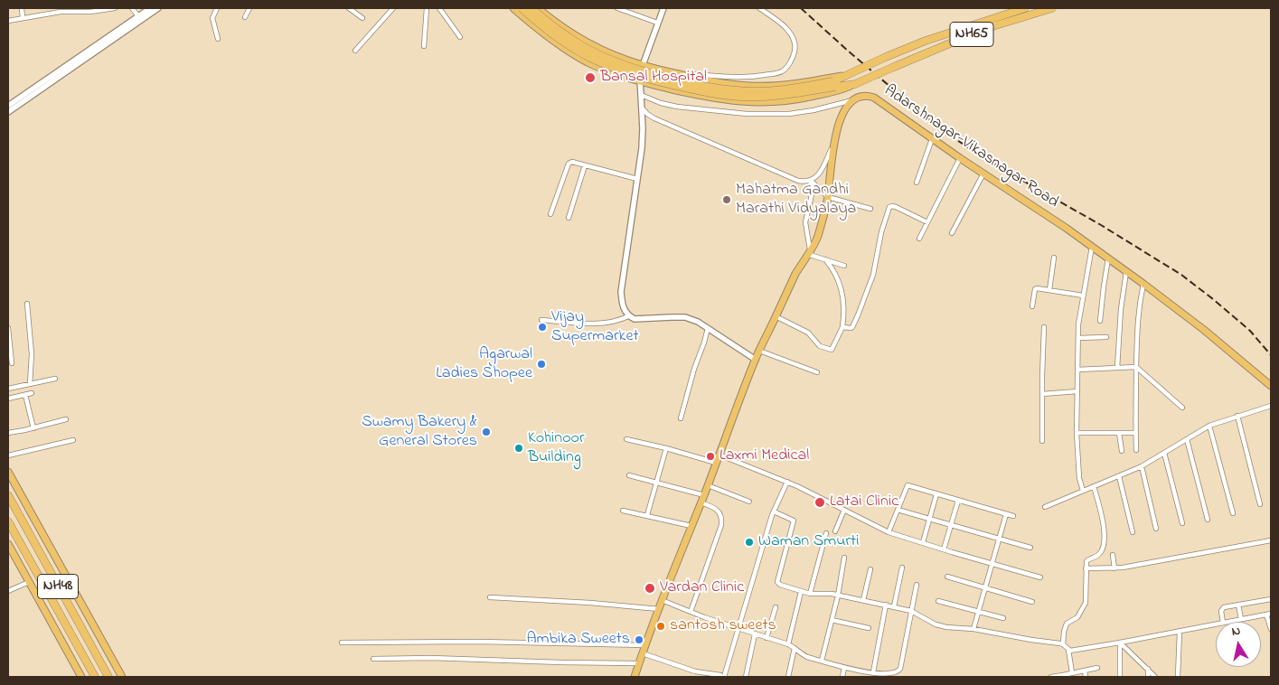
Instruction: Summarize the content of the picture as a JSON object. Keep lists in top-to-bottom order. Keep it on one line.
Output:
{"streets":{"highway":["NH65","NH48"],"main road":["Adarshnagar-Vikasnagar Road"]},"places":["Bansal Hospital","Mahatma Gandhi Marathi Vidyalaya","Vijay Supermarket","Agarwal Ladies Shopee","Swamy Bakery & General Stores","Kohinoor Building","Laxmi Medical","Latai Clinic","Waman Smurti","Vardan Clinic","santosh sweets","Ambika Sweets"],"north":"top"}
